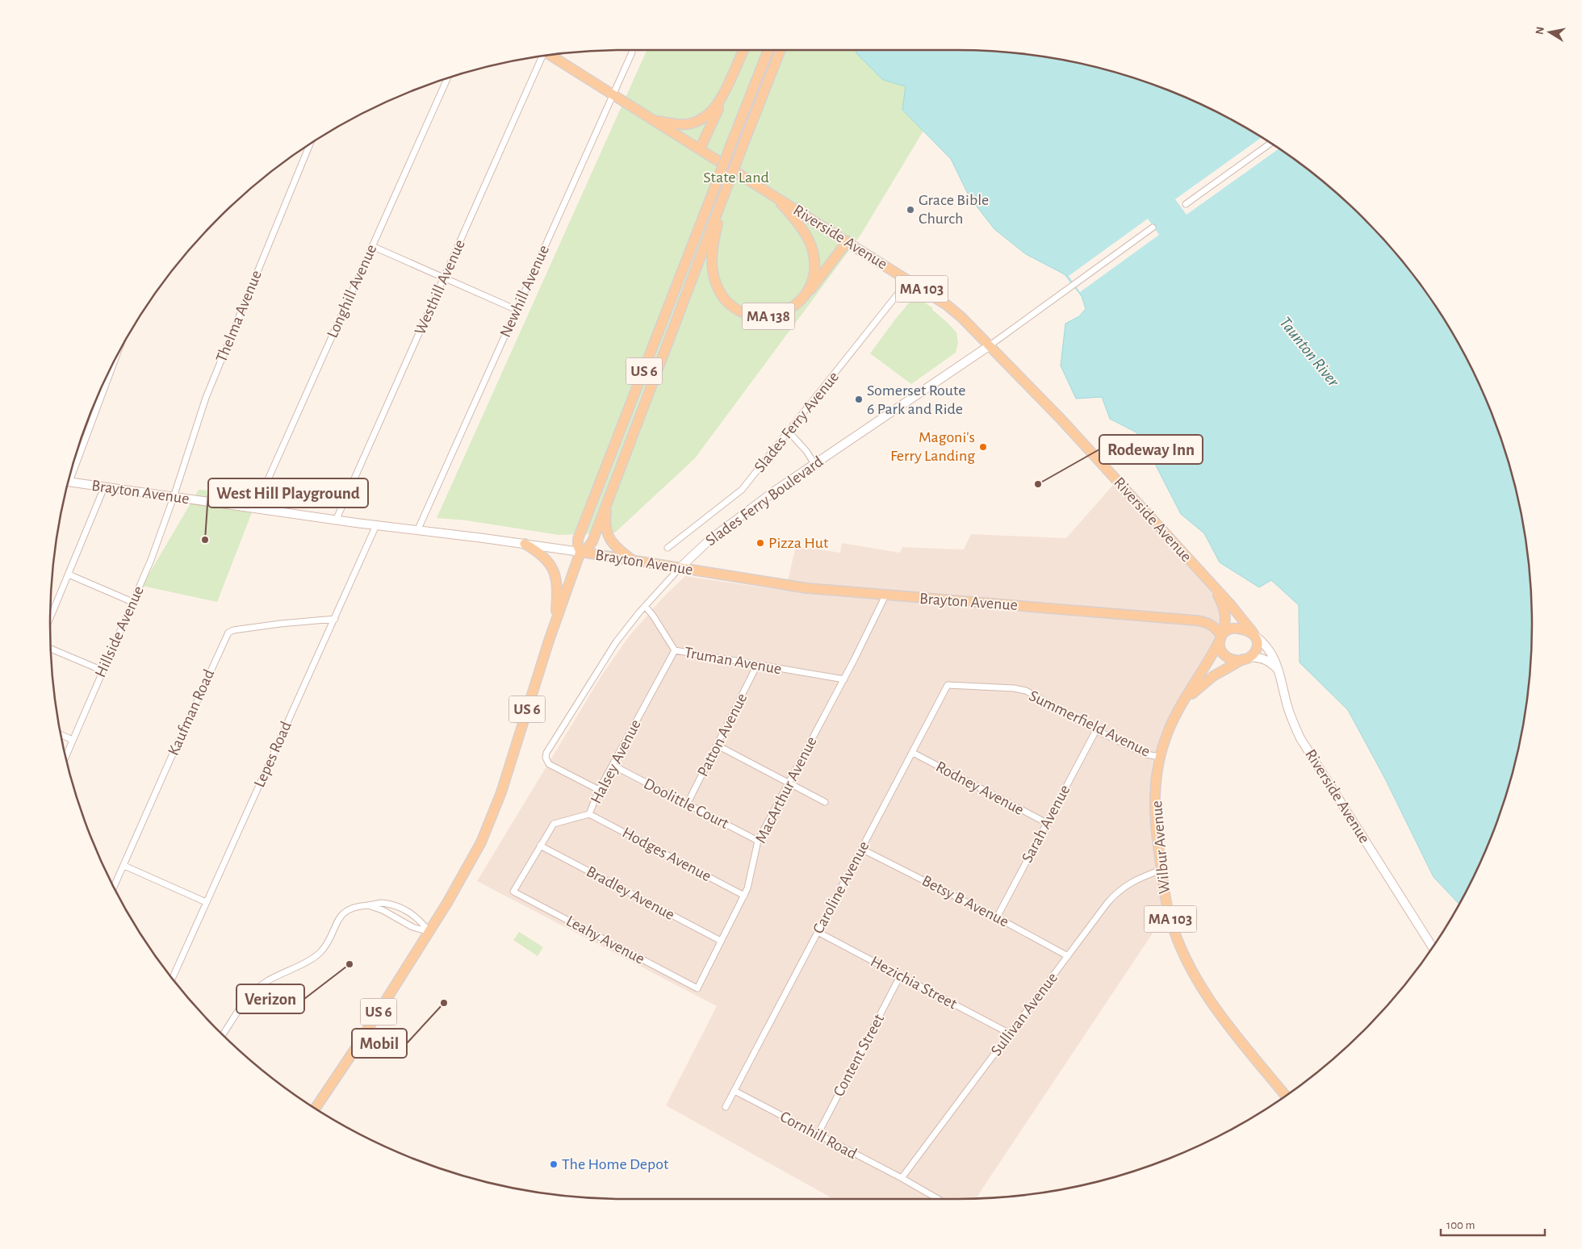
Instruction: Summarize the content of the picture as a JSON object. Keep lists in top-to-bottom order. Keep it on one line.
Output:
{"streets":{"main road":["Riverside Avenue","MA 103","MA 138","US 6","Brayton Avenue","Slades Ferry Boulevard","Wilbur Avenue"],"street":["Westhill Avenue","Longhill Avenue","Newhill Avenue","Thelma Avenue","Slades Ferry Avenue","Hillside Avenue","Truman Avenue","Kaufman Road","Summerfield Avenue","Patton Avenue","Lepes Road","Halsey Avenue","Rodney Avenue","MacArthur Avenue","Doolittle Court","Sarah Avenue","Hodges Avenue","Caroline Avenue","Bradley Avenue","Betsy B Avenue","Leahy Avenue","Hezichia Street","Sullivan Avenue","Content Street","Cornhill Road"]},"crossings":[["Riverside Avenue","Newhill Avenue"],["Riverside Avenue","MA 138"],["Riverside Avenue","Slades Ferry Avenue"],["Riverside Avenue","Brayton Avenue"],["Riverside Avenue","Slades Ferry Boulevard"],["Riverside Avenue","Wilbur Avenue"],["Westhill Avenue","Brayton Avenue"],["Longhill Avenue","Brayton Avenue"],["Newhill Avenue","Brayton Avenue"],["Thelma Avenue","Brayton Avenue"],["Thelma Avenue","Hillside Avenue"],["MA 138","US 6"],["US 6","Brayton Avenue"],["Brayton Avenue","Slades Ferry Boulevard"],["Brayton Avenue","Hillside Avenue"],["Brayton Avenue","Lepes Road"],["Brayton Avenue","MacArthur Avenue"],["Brayton Avenue","Wilbur Avenue"],["Slades Ferry Boulevard","Truman Avenue"],["Slades Ferry Boulevard","Halsey Avenue"],["Truman Avenue","Patton Avenue"],["Truman Avenue","Halsey Avenue"],["Truman Avenue","MacArthur Avenue"],["Kaufman Road","Lepes Road"],["Summerfield Avenue","Sarah Avenue"],["Summerfield Avenue","Wilbur Avenue"],["Summerfield Avenue","Caroline Avenue"],["Patton Avenue","Doolittle Court"],["Halsey Avenue","Doolittle Court"],["Halsey Avenue","Hodges Avenue"],["Halsey Avenue","Bradley Avenue"],["Halsey Avenue","Leahy Avenue"],["Rodney Avenue","Sarah Avenue"],["Rodney Avenue","Caroline Avenue"],["MacArthur Avenue","Doolittle Court"],["MacArthur Avenue","Hodges Avenue"],["MacArthur Avenue","Bradley Avenue"],["MacArthur Avenue","Leahy Avenue"],["Sarah Avenue","Betsy B Avenue"],["Wilbur Avenue","Sullivan Avenue"],["Caroline Avenue","Betsy B Avenue"],["Caroline Avenue","Hezichia Street"],["Caroline Avenue","Cornhill Road"],["Betsy B Avenue","Sullivan Avenue"],["Hezichia Street","Sullivan Avenue"],["Hezichia Street","Content Street"],["Sullivan Avenue","Cornhill Road"],["Content Street","Cornhill Road"]],"water":["Taunton River"],"parks":["State Land"],"places":["Grace Bible Church","Somerset Route 6 Park and Ride","Magoni's Ferry Landing","Rodeway Inn","West Hill Playground","Pizza Hut","Verizon","Mobil","The Home Depot"],"scale_bar":"100 m","north":"left"}
